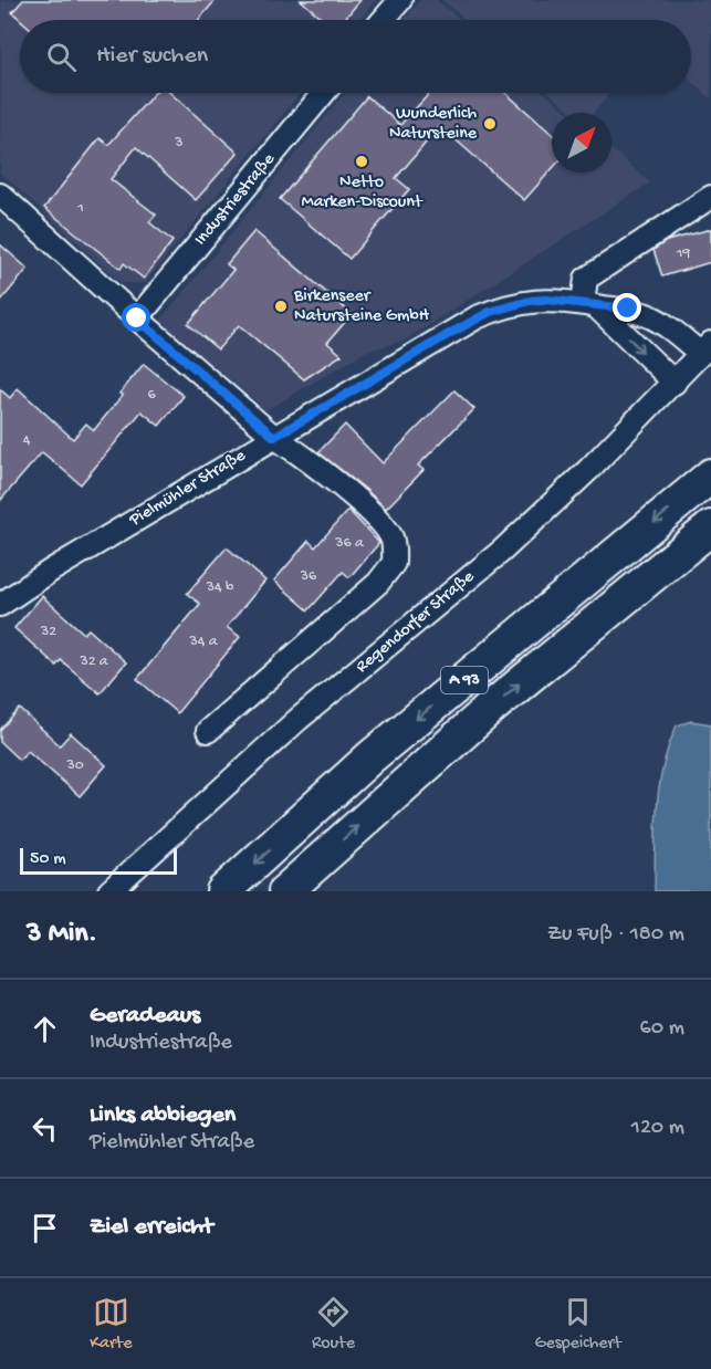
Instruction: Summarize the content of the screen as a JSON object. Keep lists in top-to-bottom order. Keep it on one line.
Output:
{"streets":{"highway":["A 93"],"street":["Industriestraße","Pielmühler Straße","Regendorfer Straße"]},"crossings":[["Pielmühler Straße","Regendorfer Straße"]],"places":["Wunderlich Natursteine","Netto Marken-Discount","Birkenseer Natursteine GmbH"],"house_numbers":["3","1","19","6","4","36 a","36","34 b","32","34 a","32 a","30"],"scale_bar":"50 m","north":"top right","page":{"search":"Hier suchen","scale":"50 m","heading":["3 Min.","Zu Fuß · 180 m"],"list":[["Geradeaus","Industriestraße","60 m"],["Links abbiegen","Pielmühler Straße","120 m"],"Ziel erreicht"],"nav":["Karte","Route","Gespeichert"]}}
